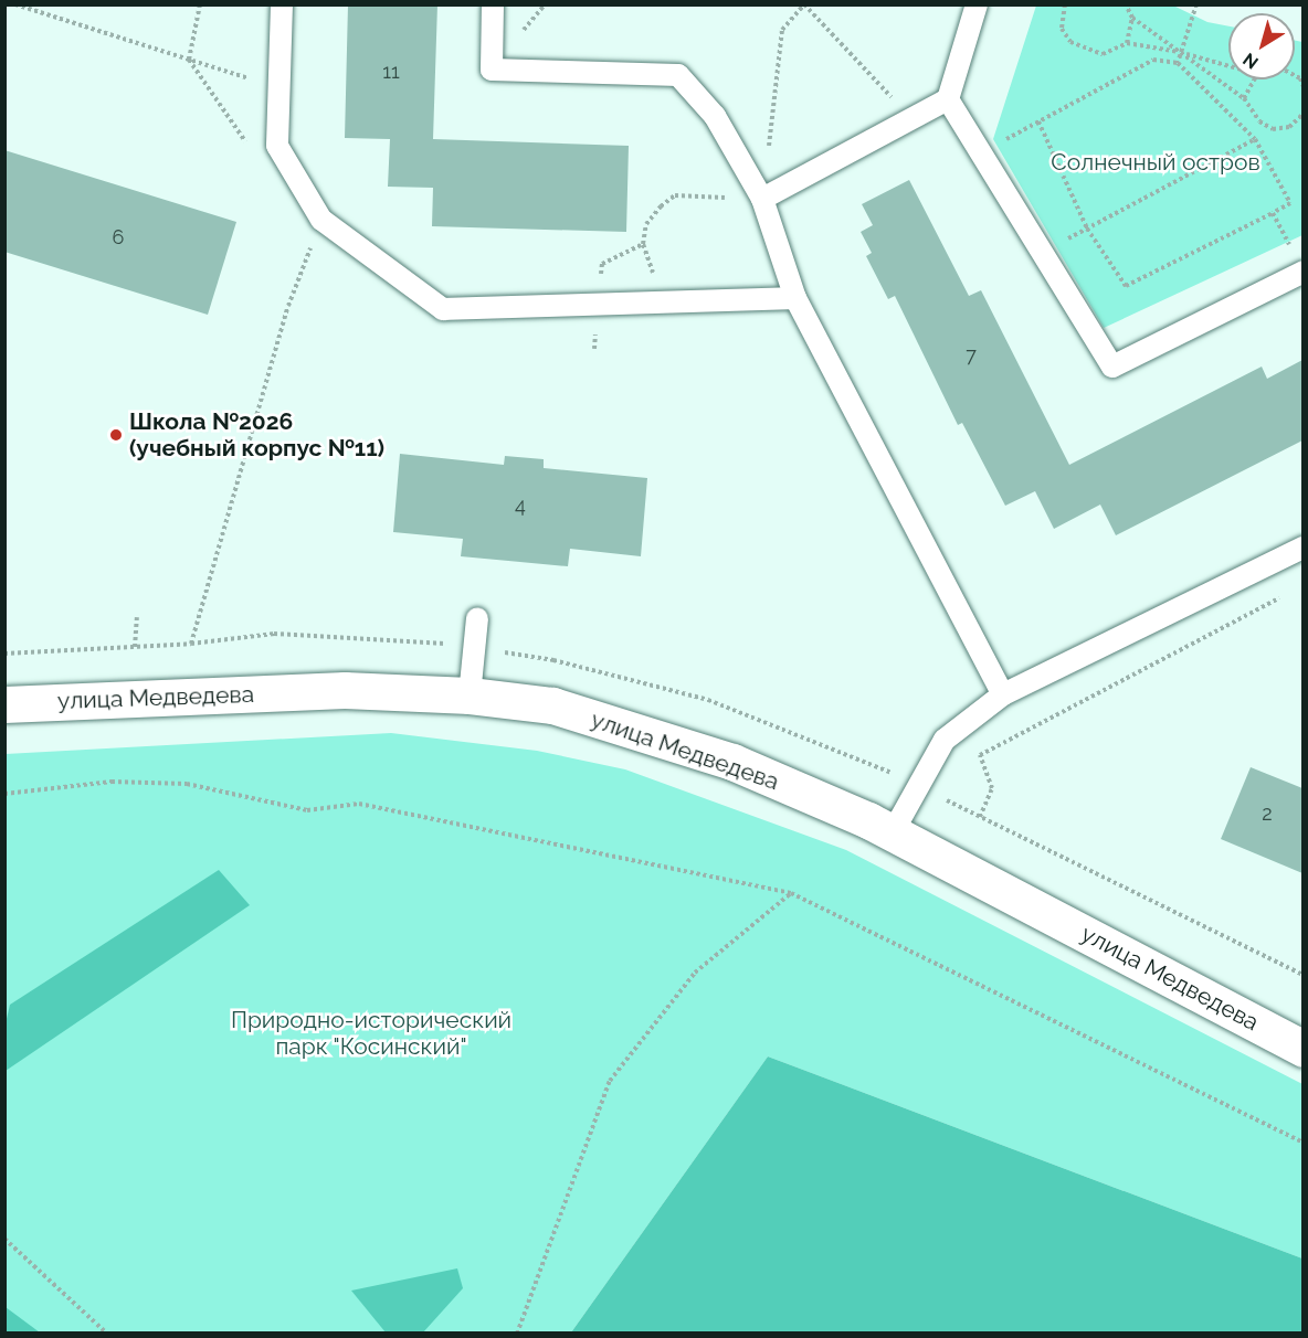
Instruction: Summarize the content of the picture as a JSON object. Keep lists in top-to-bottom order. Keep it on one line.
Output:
{"streets":{"street":["улица Медведева"]},"parks":["Солнечный остров","Природно-исторический парк \"Косинский\""],"places":["Школа №2026 (учебный корпус №11)"],"house_numbers":["11","6","7","4","2"],"north":"bottom left"}
